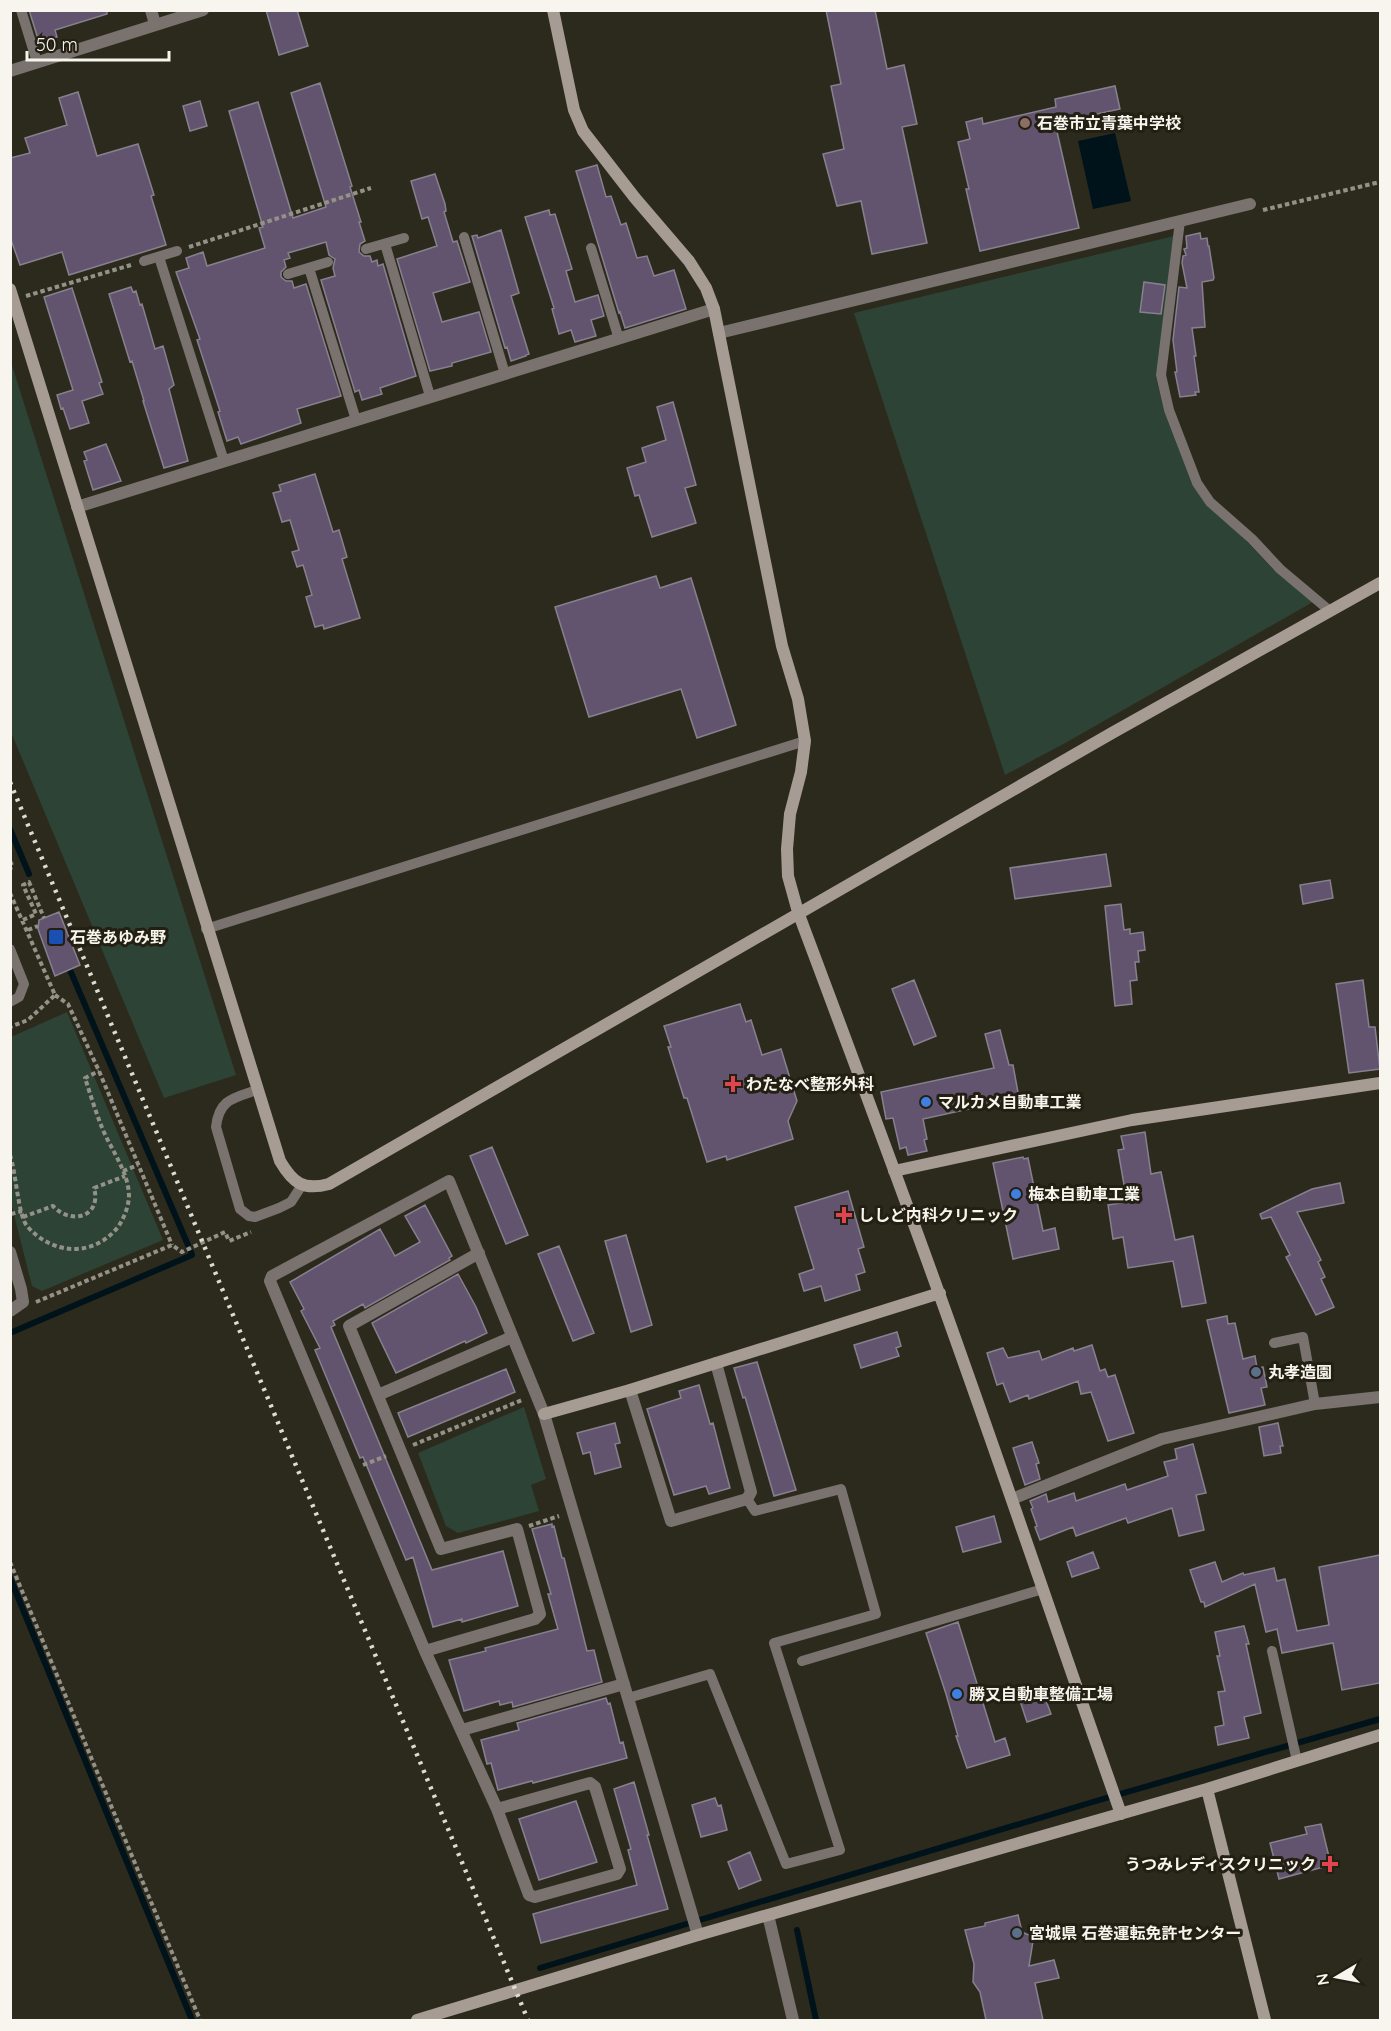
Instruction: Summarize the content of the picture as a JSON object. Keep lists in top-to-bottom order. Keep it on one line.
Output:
{"places":{"other":["石巻市立青葉中学校","マルカメ自動車工業","梅本自動車工業","丸孝造園","勝又自動車整備工場","宮城県 石巻運転免許センター"],"transit":["石巻あゆみ野"],"health":["わたなべ整形外科","ししど内科クリニック","うつみレディスクリニック"]},"scale_bar":"50 m","north":"left"}
